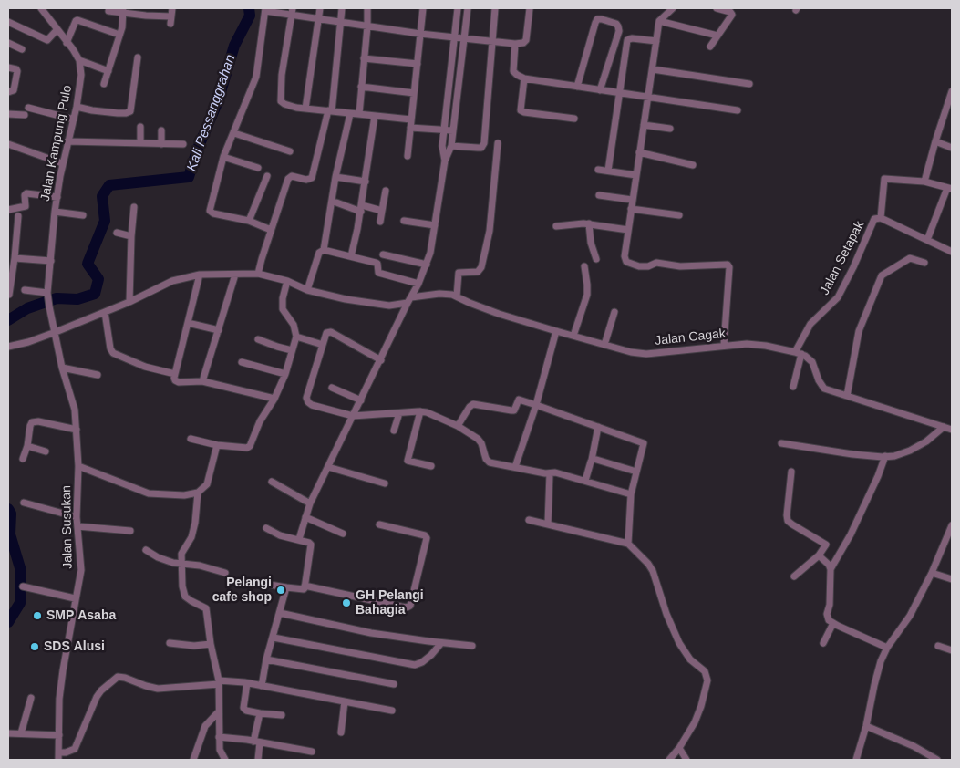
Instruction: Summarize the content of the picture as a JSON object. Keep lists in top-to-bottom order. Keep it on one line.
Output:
{"streets":{"street":["Jalan Kampung Pulo","Jalan Setapak","Jalan Cagak","Jalan Susukan"]},"crossings":[["Jalan Kampung Pulo","Jalan Susukan"],["Jalan Setapak","Jalan Cagak"],["Jalan Cagak","Jalan Susukan"]],"water":["Kali Pessanggrahan"],"places":["Pelangi cafe shop","GH Pelangi Bahagia","SMP Asaba","SDS Alusi"]}
